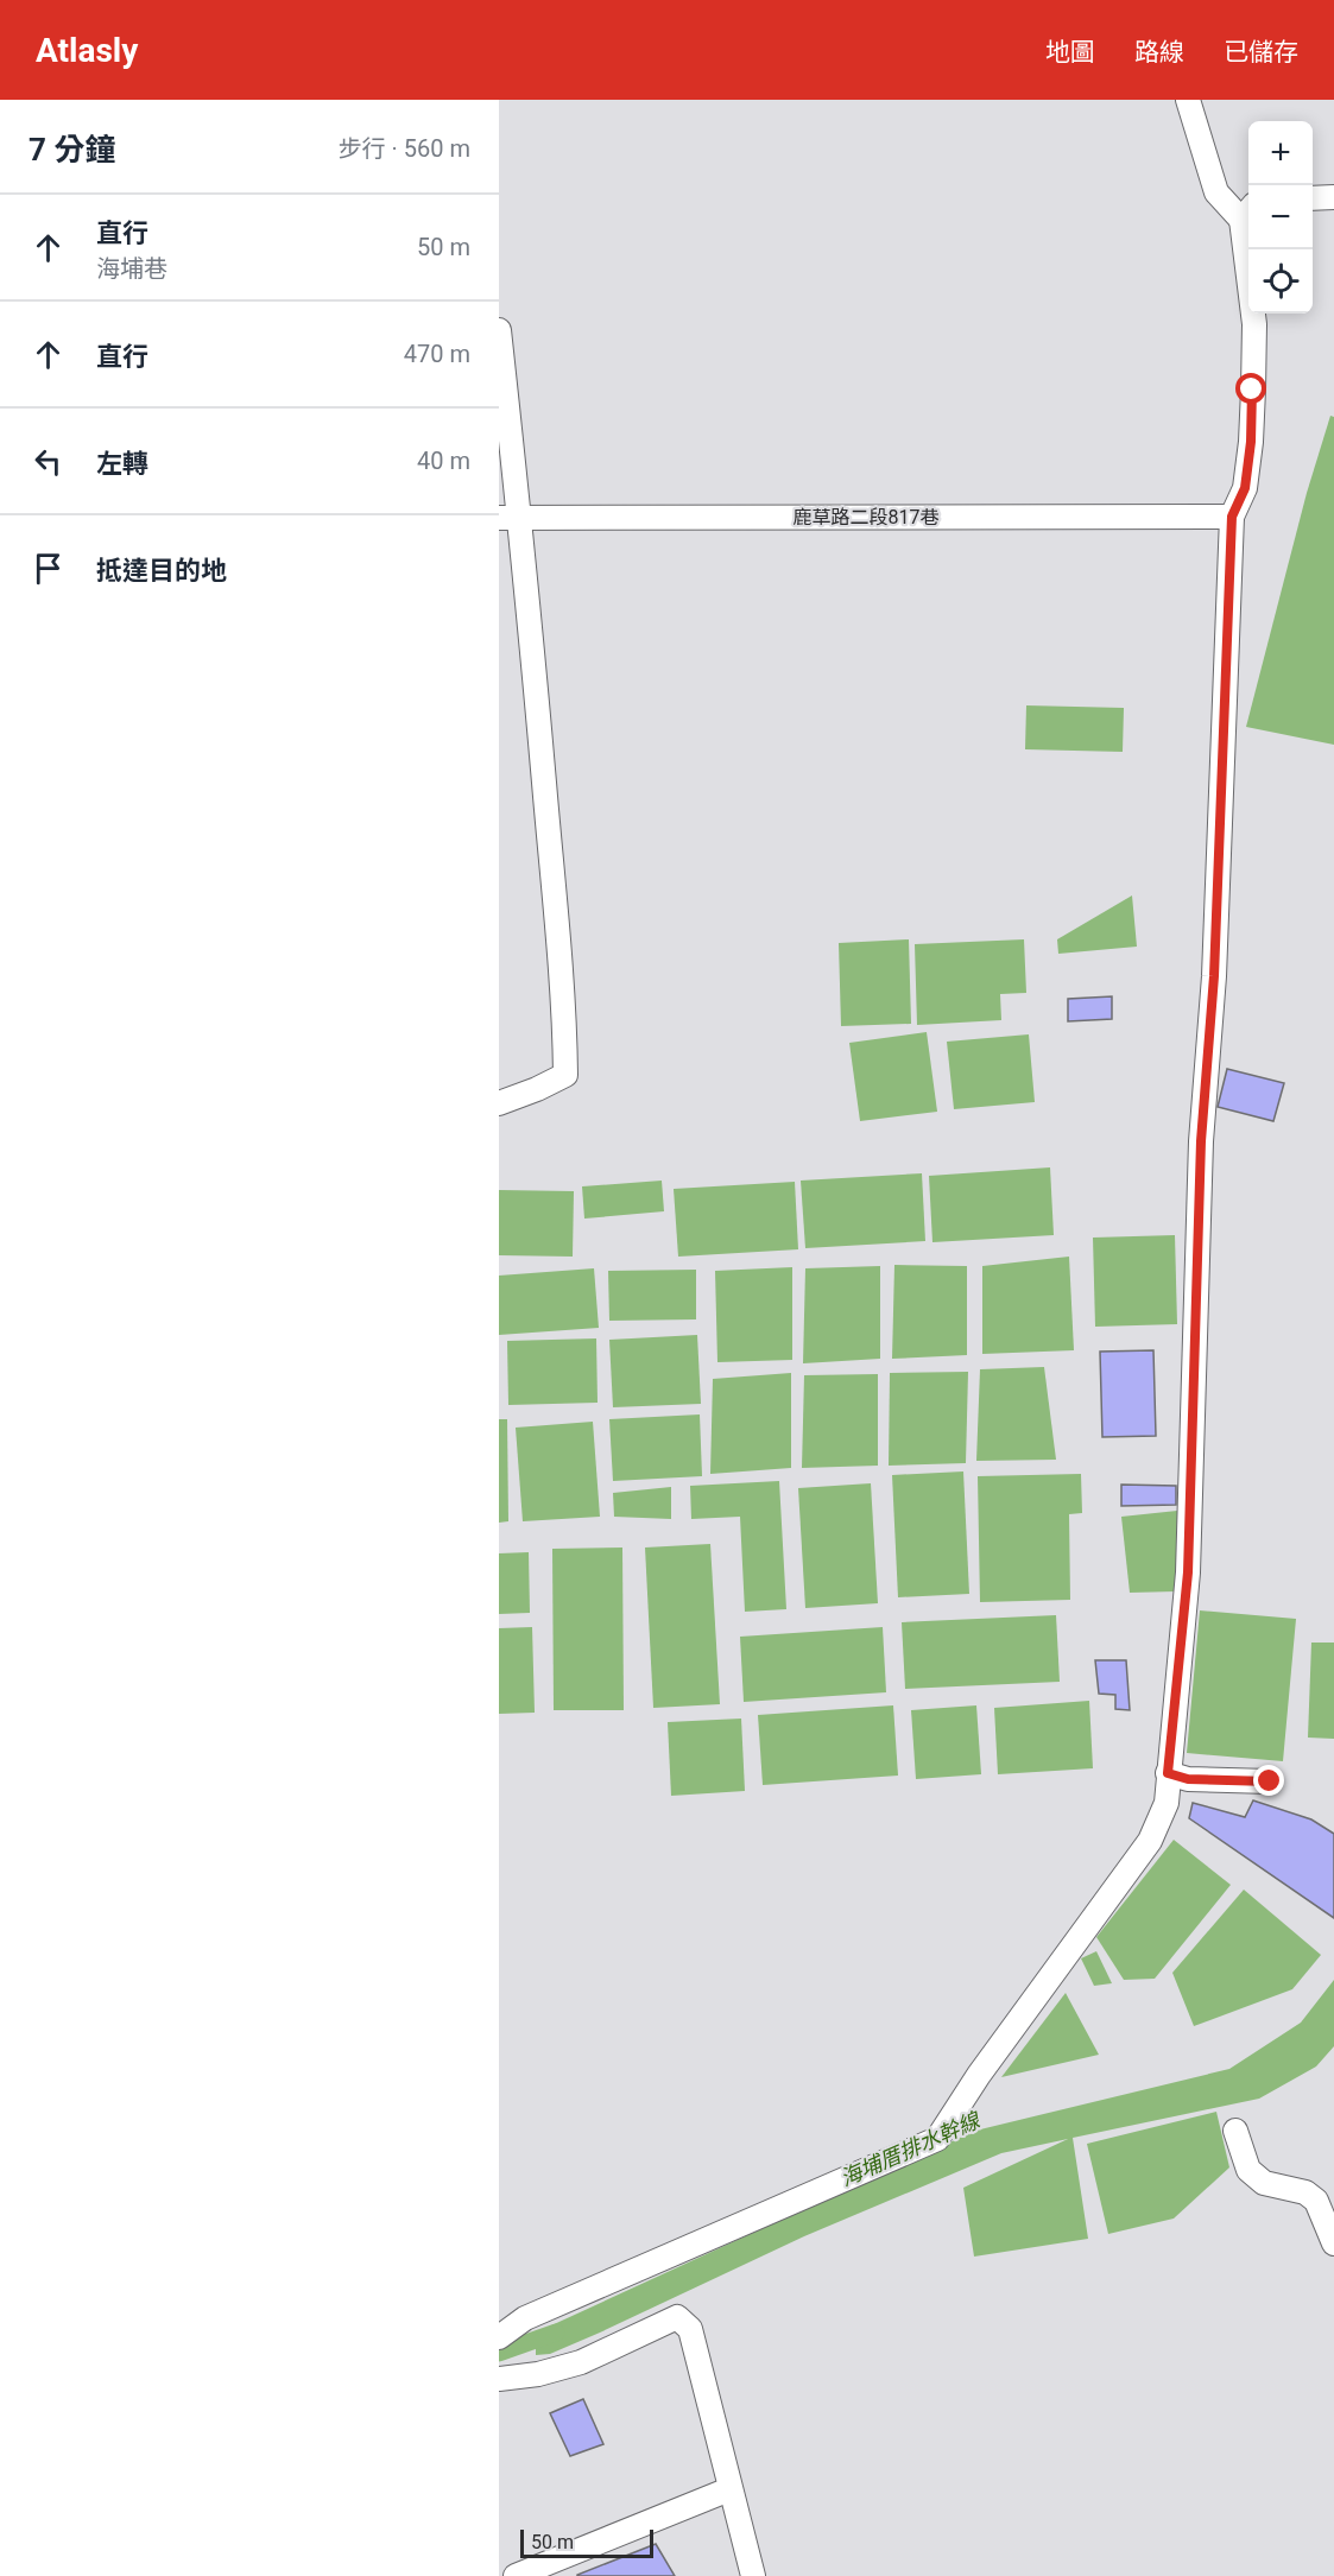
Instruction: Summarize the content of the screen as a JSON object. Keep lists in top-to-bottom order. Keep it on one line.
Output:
{"streets":{"street":["鹿草路二段817巷"]},"water":["海埔厝排水幹線"],"scale_bar":"50 m","page":{"header":"Atlasly","nav":["地圖","路線","已儲存"],"heading":["7 分鐘","步行 · 560 m"],"map_buttons":["+","−"],"list":[["直行","海埔巷","50 m"],["直行","470 m"],["左轉","40 m"],"抵達目的地"],"scale":"50 m"}}
